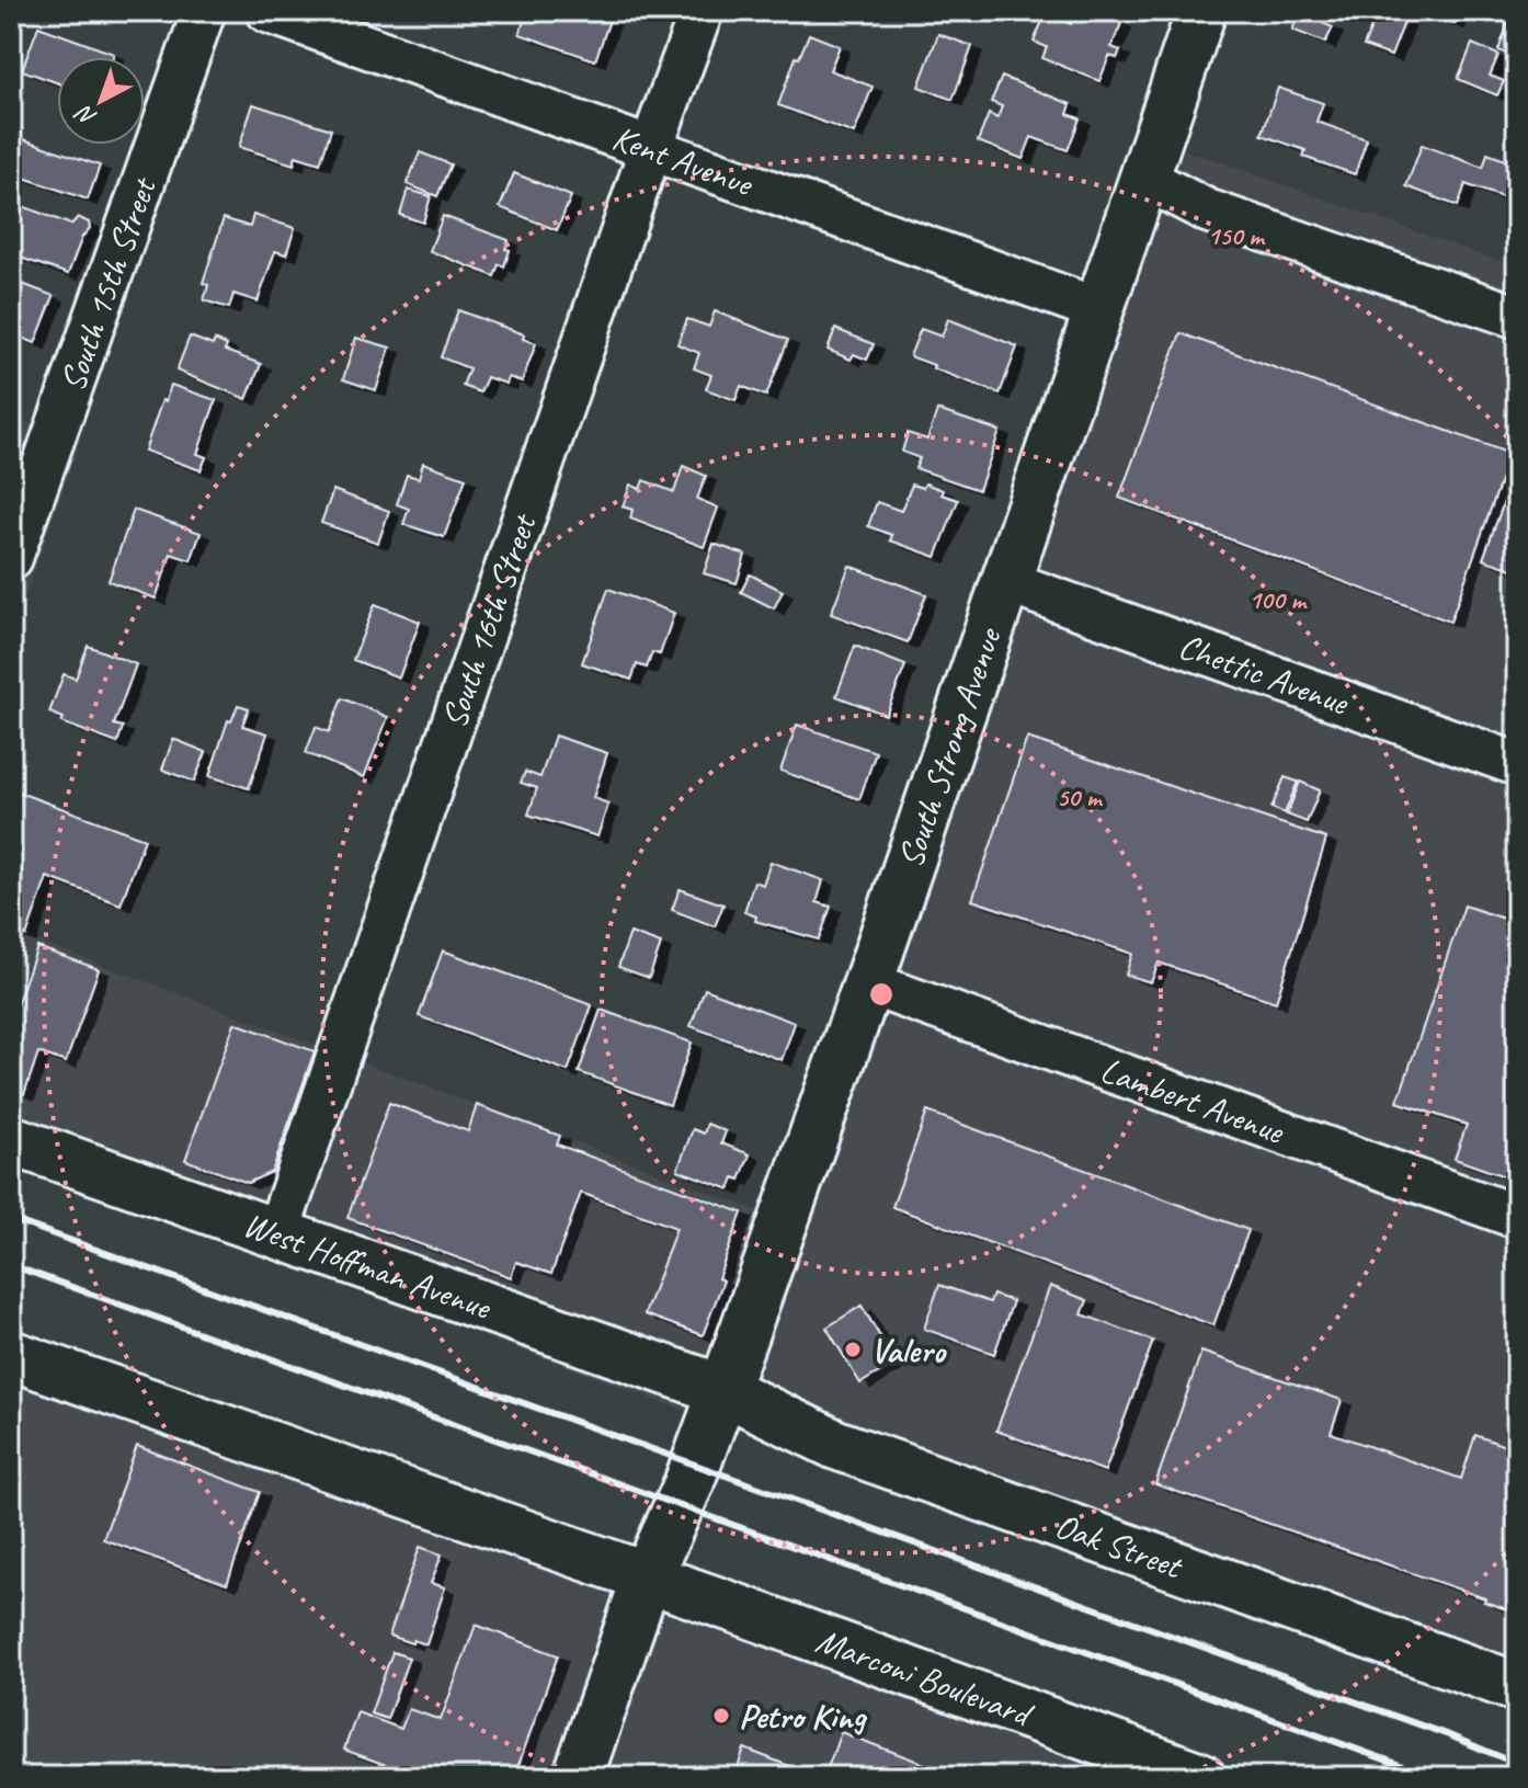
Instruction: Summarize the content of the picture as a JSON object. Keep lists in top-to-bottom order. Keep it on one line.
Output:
{"streets":{"street":["Kent Avenue","South 15th Street","South 16th Street","Chettic Avenue","South Strong Avenue","Lambert Avenue","West Hoffman Avenue","Oak Street","Marconi Boulevard"]},"crossings":[["Kent Avenue","South 16th Street"],["Kent Avenue","South Strong Avenue"],["South 16th Street","West Hoffman Avenue"],["Chettic Avenue","South Strong Avenue"],["South Strong Avenue","Lambert Avenue"],["South Strong Avenue","West Hoffman Avenue"],["South Strong Avenue","Oak Street"],["South Strong Avenue","Marconi Boulevard"],["West Hoffman Avenue","Oak Street"]],"places":["Valero","Petro King"],"north":"bottom left","rings":["150 m","100 m","50 m"]}
